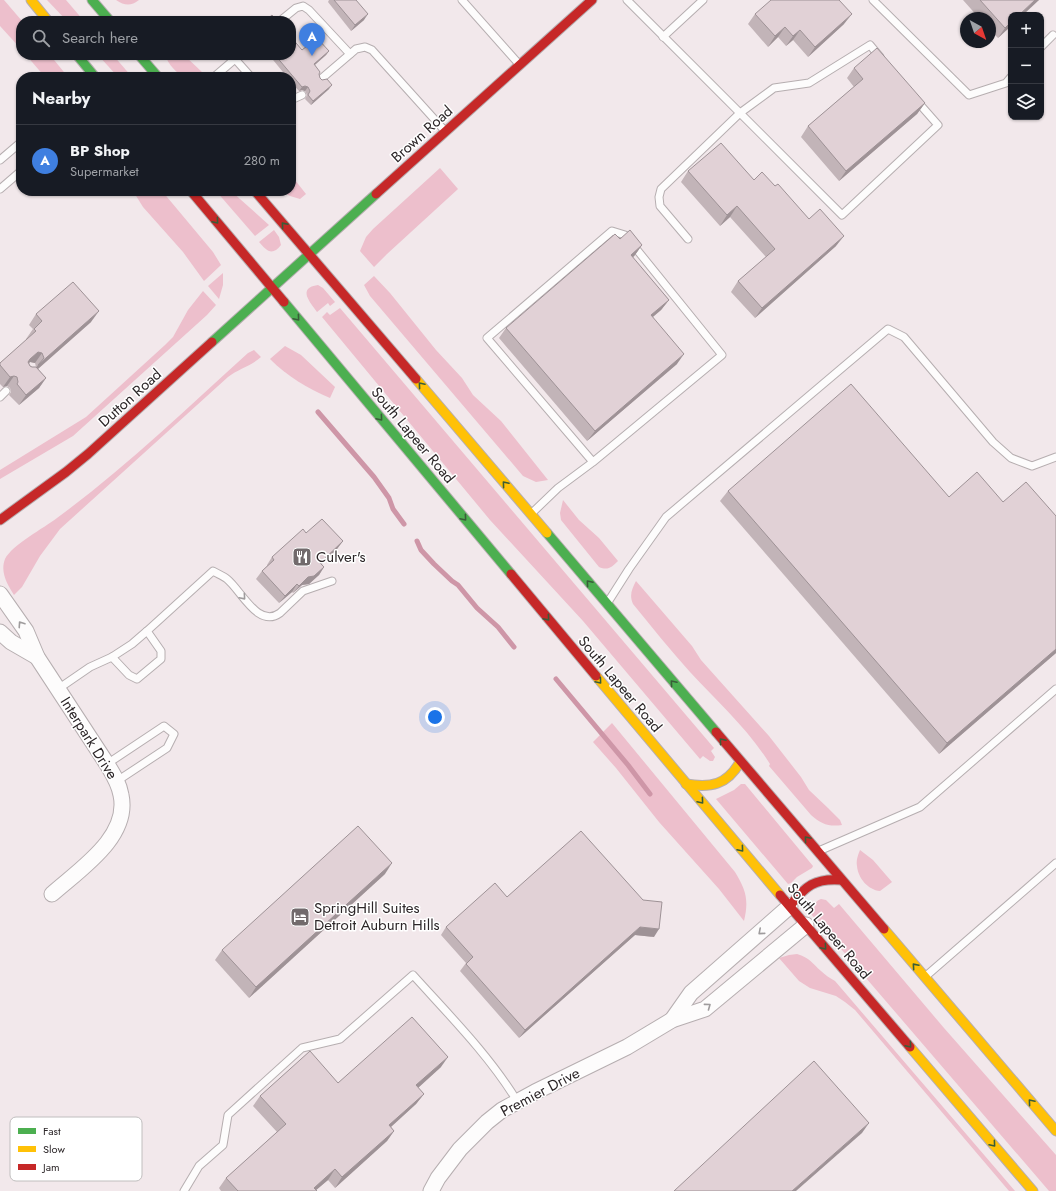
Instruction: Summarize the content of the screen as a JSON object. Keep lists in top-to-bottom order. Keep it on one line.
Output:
{"streets":{"main road":["Brown Road","Dutton Road","South Lapeer Road"],"street":["Interpark Drive","Premier Drive"]},"crossings":[["Brown Road","Dutton Road"],["Brown Road","South Lapeer Road"],["Dutton Road","South Lapeer Road"],["South Lapeer Road","Premier Drive"]],"places":{"restaurant":["Culver's"],"hotel":["SpringHill Suites Detroit Auburn Hills"]},"legend":["Fast","Slow","Jam"],"north":"bottom right","page":{"map_buttons":["+","−"],"search":"Search here","pins":"A","heading":"Nearby","list":[{"mark":"A","name":"BP Shop","note":"Supermarket","value":"280 m"}]}}
